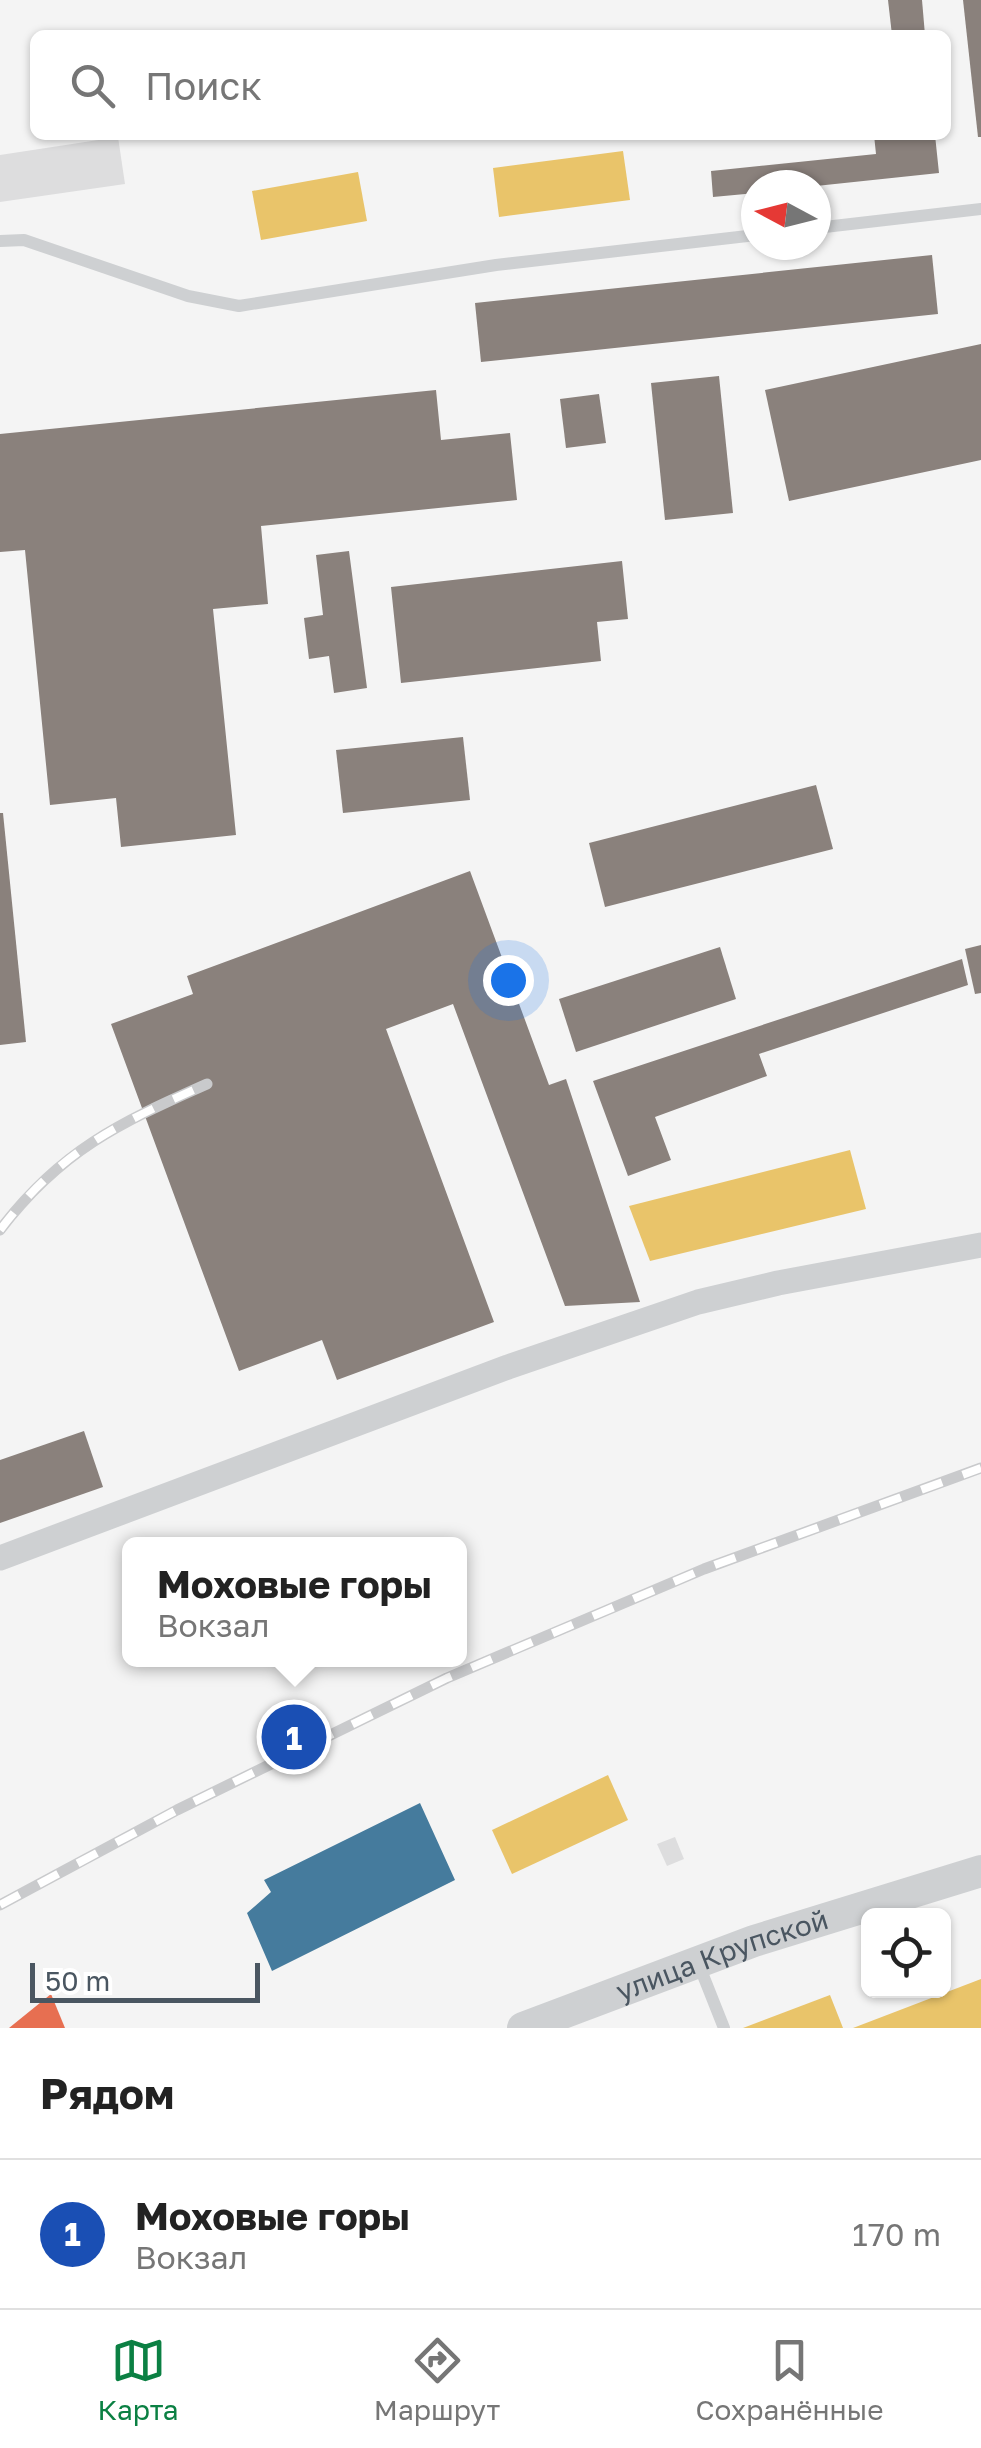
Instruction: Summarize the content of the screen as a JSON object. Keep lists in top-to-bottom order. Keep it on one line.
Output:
{"streets":{"street":["улица Крупской"]},"scale_bar":"50 m","north":"left","page":{"search":"Поиск","popup":["Моховые горы","Вокзал"],"pins":"1","scale":"50 m","heading":"Рядом","list":[{"mark":"1","name":"Моховые горы","note":"Вокзал","value":"170 m"}],"nav":["Карта","Маршрут","Сохранённые"]}}
